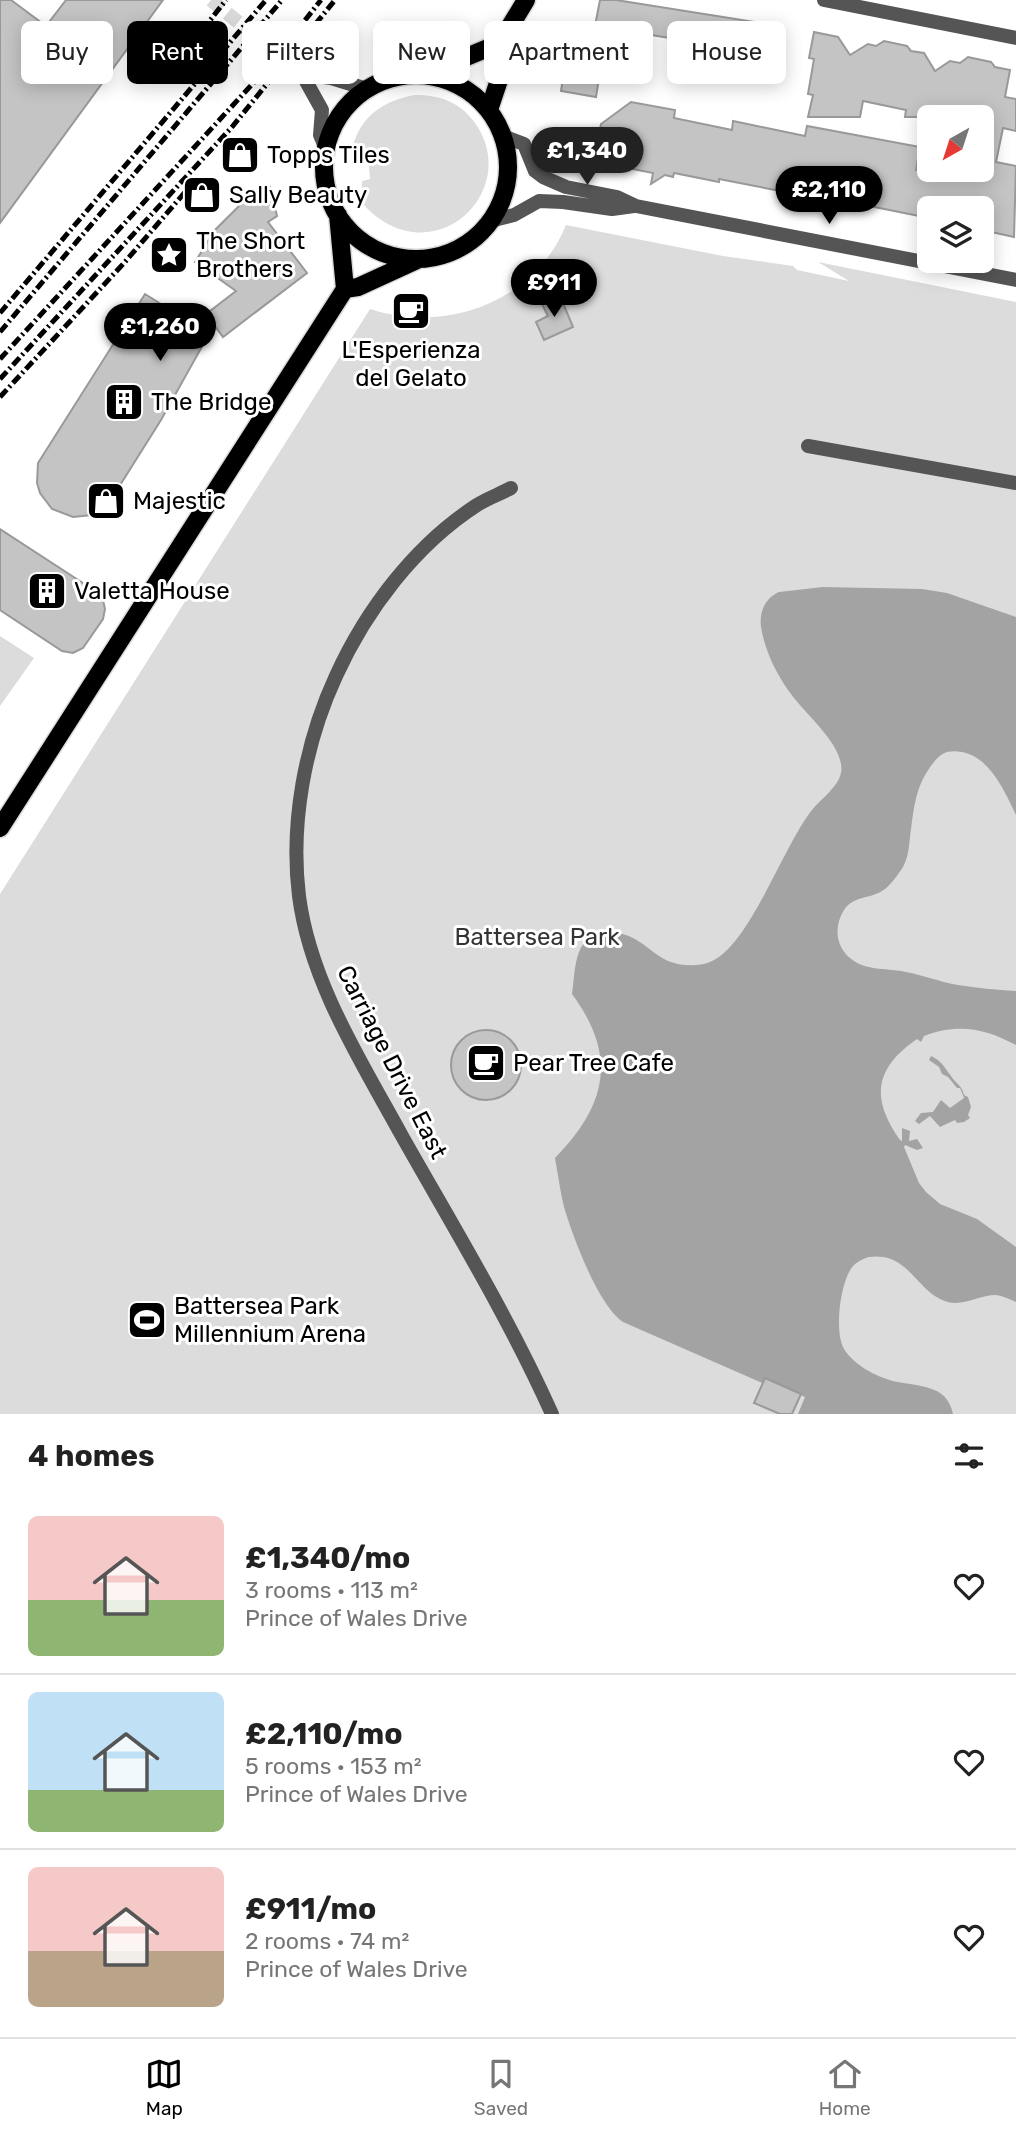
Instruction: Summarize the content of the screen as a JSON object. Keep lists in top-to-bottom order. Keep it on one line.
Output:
{"streets":{"street":["Carriage Drive East"]},"parks":["Battersea Park"],"places":{"shop":["Topps Tiles","Sally Beauty","Majestic"],"place":["The Short Brothers"],"cafe":["L'Esperienza del Gelato","Pear Tree Cafe"],"building":["The Bridge","Valetta House"],"sports":["Battersea Park Millennium Arena"]},"north":"bottom left","page":{"chip":["Buy","Rent","Filters","New","Apartment","House"],"price":["£1,340","£2,110","£911","£1,260"],"heading":"4 homes","list":[{"name":"£1,340/mo","note":"3 rooms · 113 m² · Prince of Wales Drive"},{"name":"£2,110/mo","note":"5 rooms · 153 m² · Prince of Wales Drive"},{"name":"£911/mo","note":"2 rooms · 74 m² · Prince of Wales Drive"}],"tabs":["Map","Saved","Home"]}}
